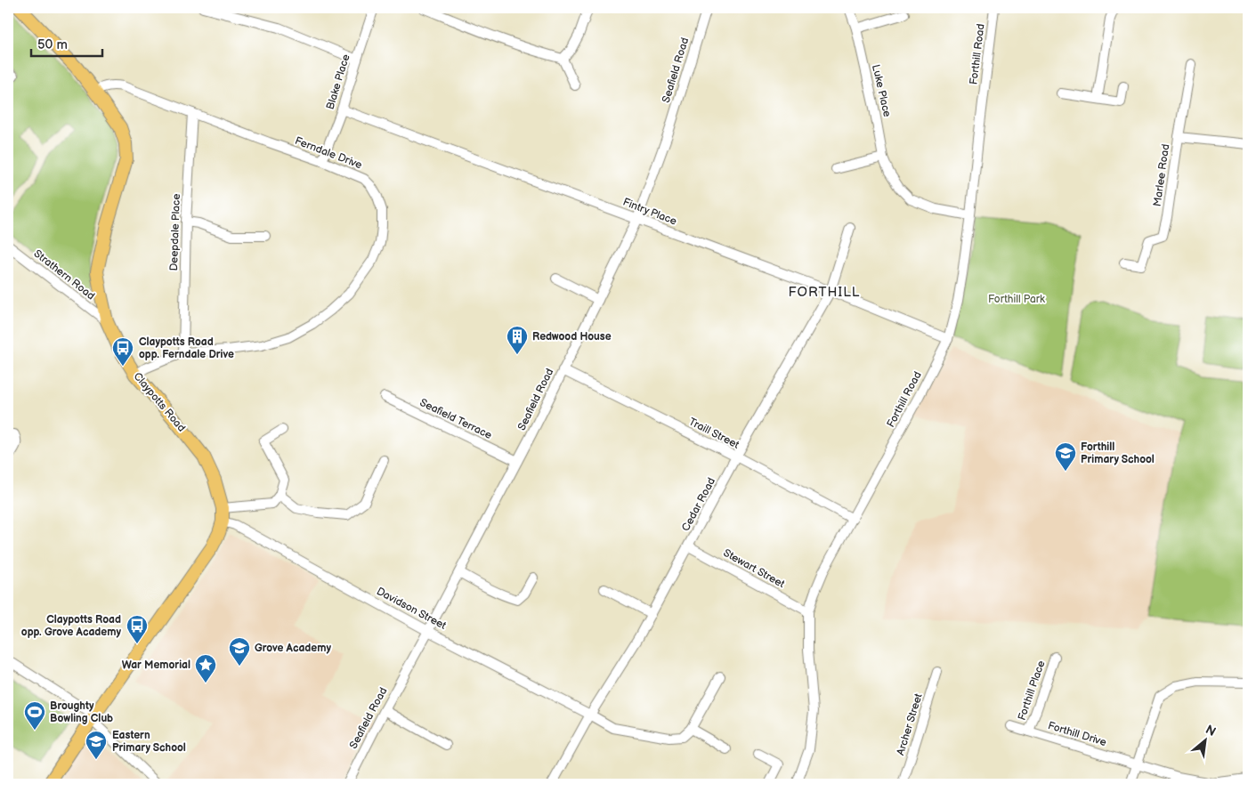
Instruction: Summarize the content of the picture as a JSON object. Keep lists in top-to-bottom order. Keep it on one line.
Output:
{"streets":{"main road":["Claypotts Road"],"street":["Forthill Road","Seafield Road","Blake Place","Luke Place","Ferndale Drive","Marlee Road","Fintry Place","Deepdale Place","Strathern Road","Seafield Terrace","Traill Street","Cedar Road","Stewart Street","Davidson Street","Forthill Place","Archer Street","Forthill Drive"]},"crossings":[["Forthill Road","Luke Place"],["Forthill Road","Fintry Place"],["Forthill Road","Traill Street"],["Forthill Road","Stewart Street"],["Seafield Road","Fintry Place"],["Seafield Road","Seafield Terrace"],["Seafield Road","Traill Street"],["Seafield Road","Davidson Street"],["Blake Place","Ferndale Drive"],["Blake Place","Fintry Place"],["Ferndale Drive","Deepdale Place"],["Ferndale Drive","Claypotts Road"],["Fintry Place","Cedar Road"],["Strathern Road","Claypotts Road"],["Claypotts Road","Davidson Street"],["Traill Street","Cedar Road"],["Cedar Road","Stewart Street"],["Cedar Road","Davidson Street"],["Forthill Place","Forthill Drive"]],"districts":["FORTHILL"],"parks":["Forthill Park"],"places":{"building":["Redwood House"],"bus stop":["Claypotts Road opp. Ferndale Drive","Claypotts Road opp. Grove Academy"],"school or university":["Forthill Primary School","Grove Academy","Eastern Primary School"],"place":["War Memorial"],"sports":["Broughty Bowling Club"]},"scale_bar":"50 m","north":"top right"}
